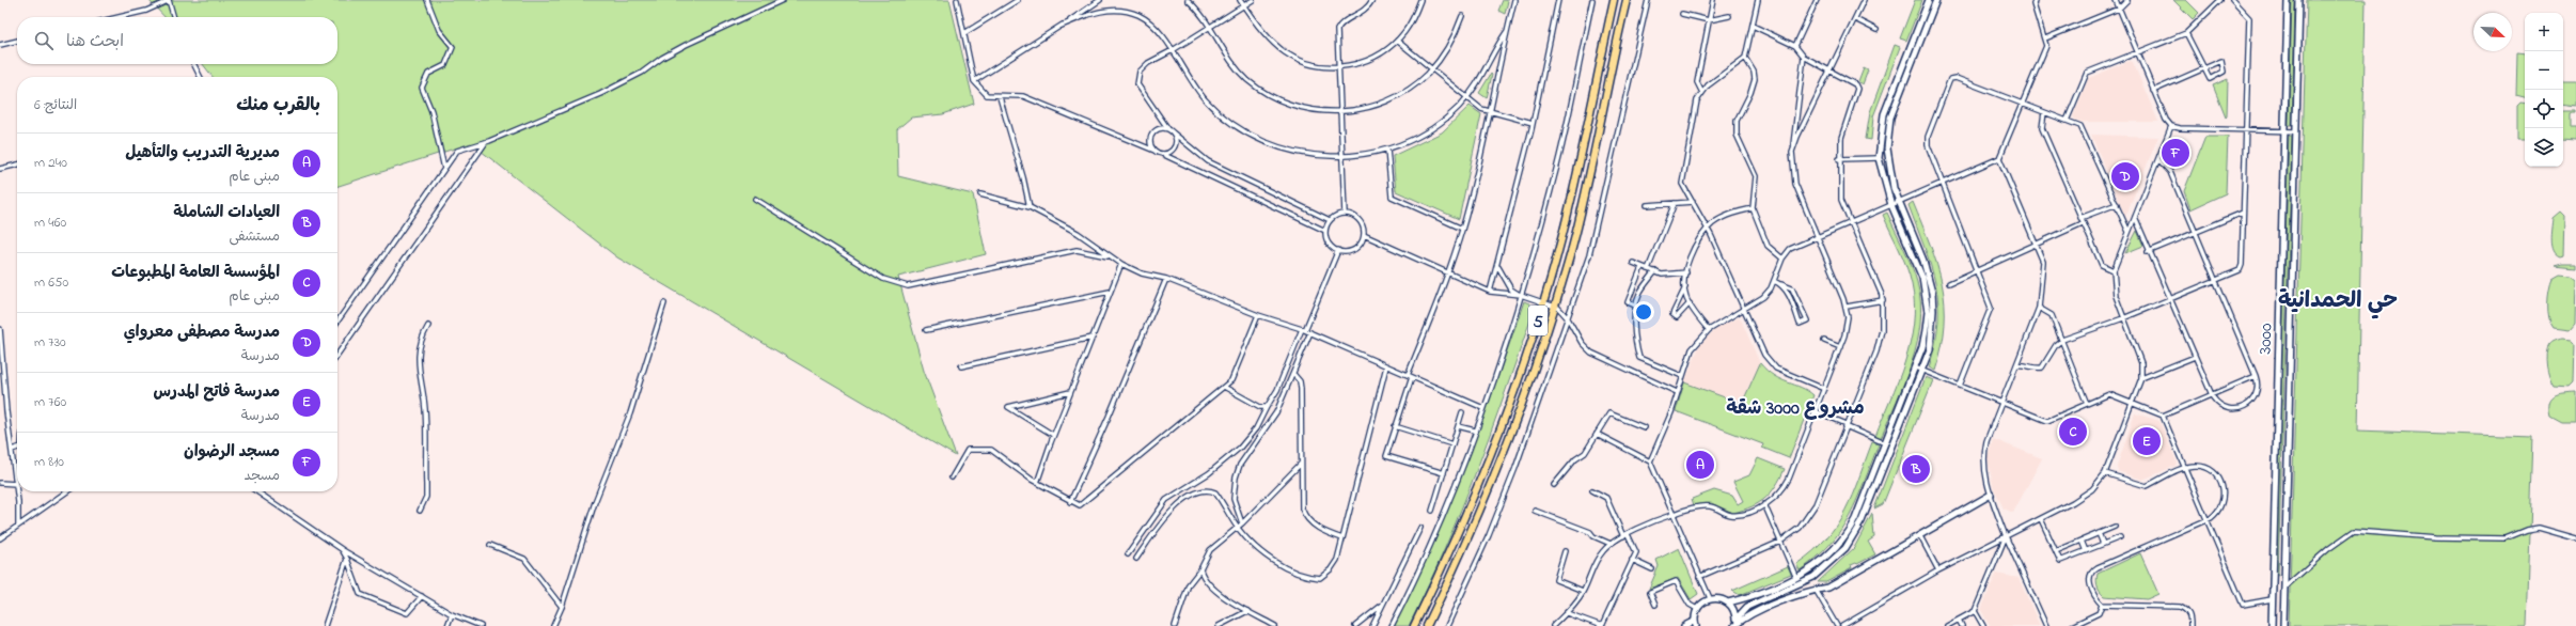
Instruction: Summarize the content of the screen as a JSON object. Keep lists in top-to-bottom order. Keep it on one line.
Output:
{"streets":{"highway":["5"],"street":["3000"]},"districts":["حي الحمدانية","مشروع 3000 شقة"],"north":"bottom right","page":{"map_buttons":["+","−"],"search":"ابحث هنا","heading":["بالقرب منك","النتائج: 6"],"list":[{"mark":"A","name":"مديرية التدريب والتأهيل","note":"مبنى عام","value":"240 m"},{"mark":"B","name":"العيادات الشاملة","note":"مستشفى","value":"460 m"},{"mark":"C","name":"المؤسسة العامة المطبوعات","note":"مبنى عام","value":"650 m"},{"mark":"D","name":"مدرسة مصطفى معرواي","note":"مدرسة","value":"730 m"},{"mark":"E","name":"مدرسة فاتح المدرس","note":"مدرسة","value":"760 m"},{"mark":"F","name":"مسجد الرضوان","note":"مسجد","value":"810 m"}],"pins":["F","D","C","E","A","B"]}}
